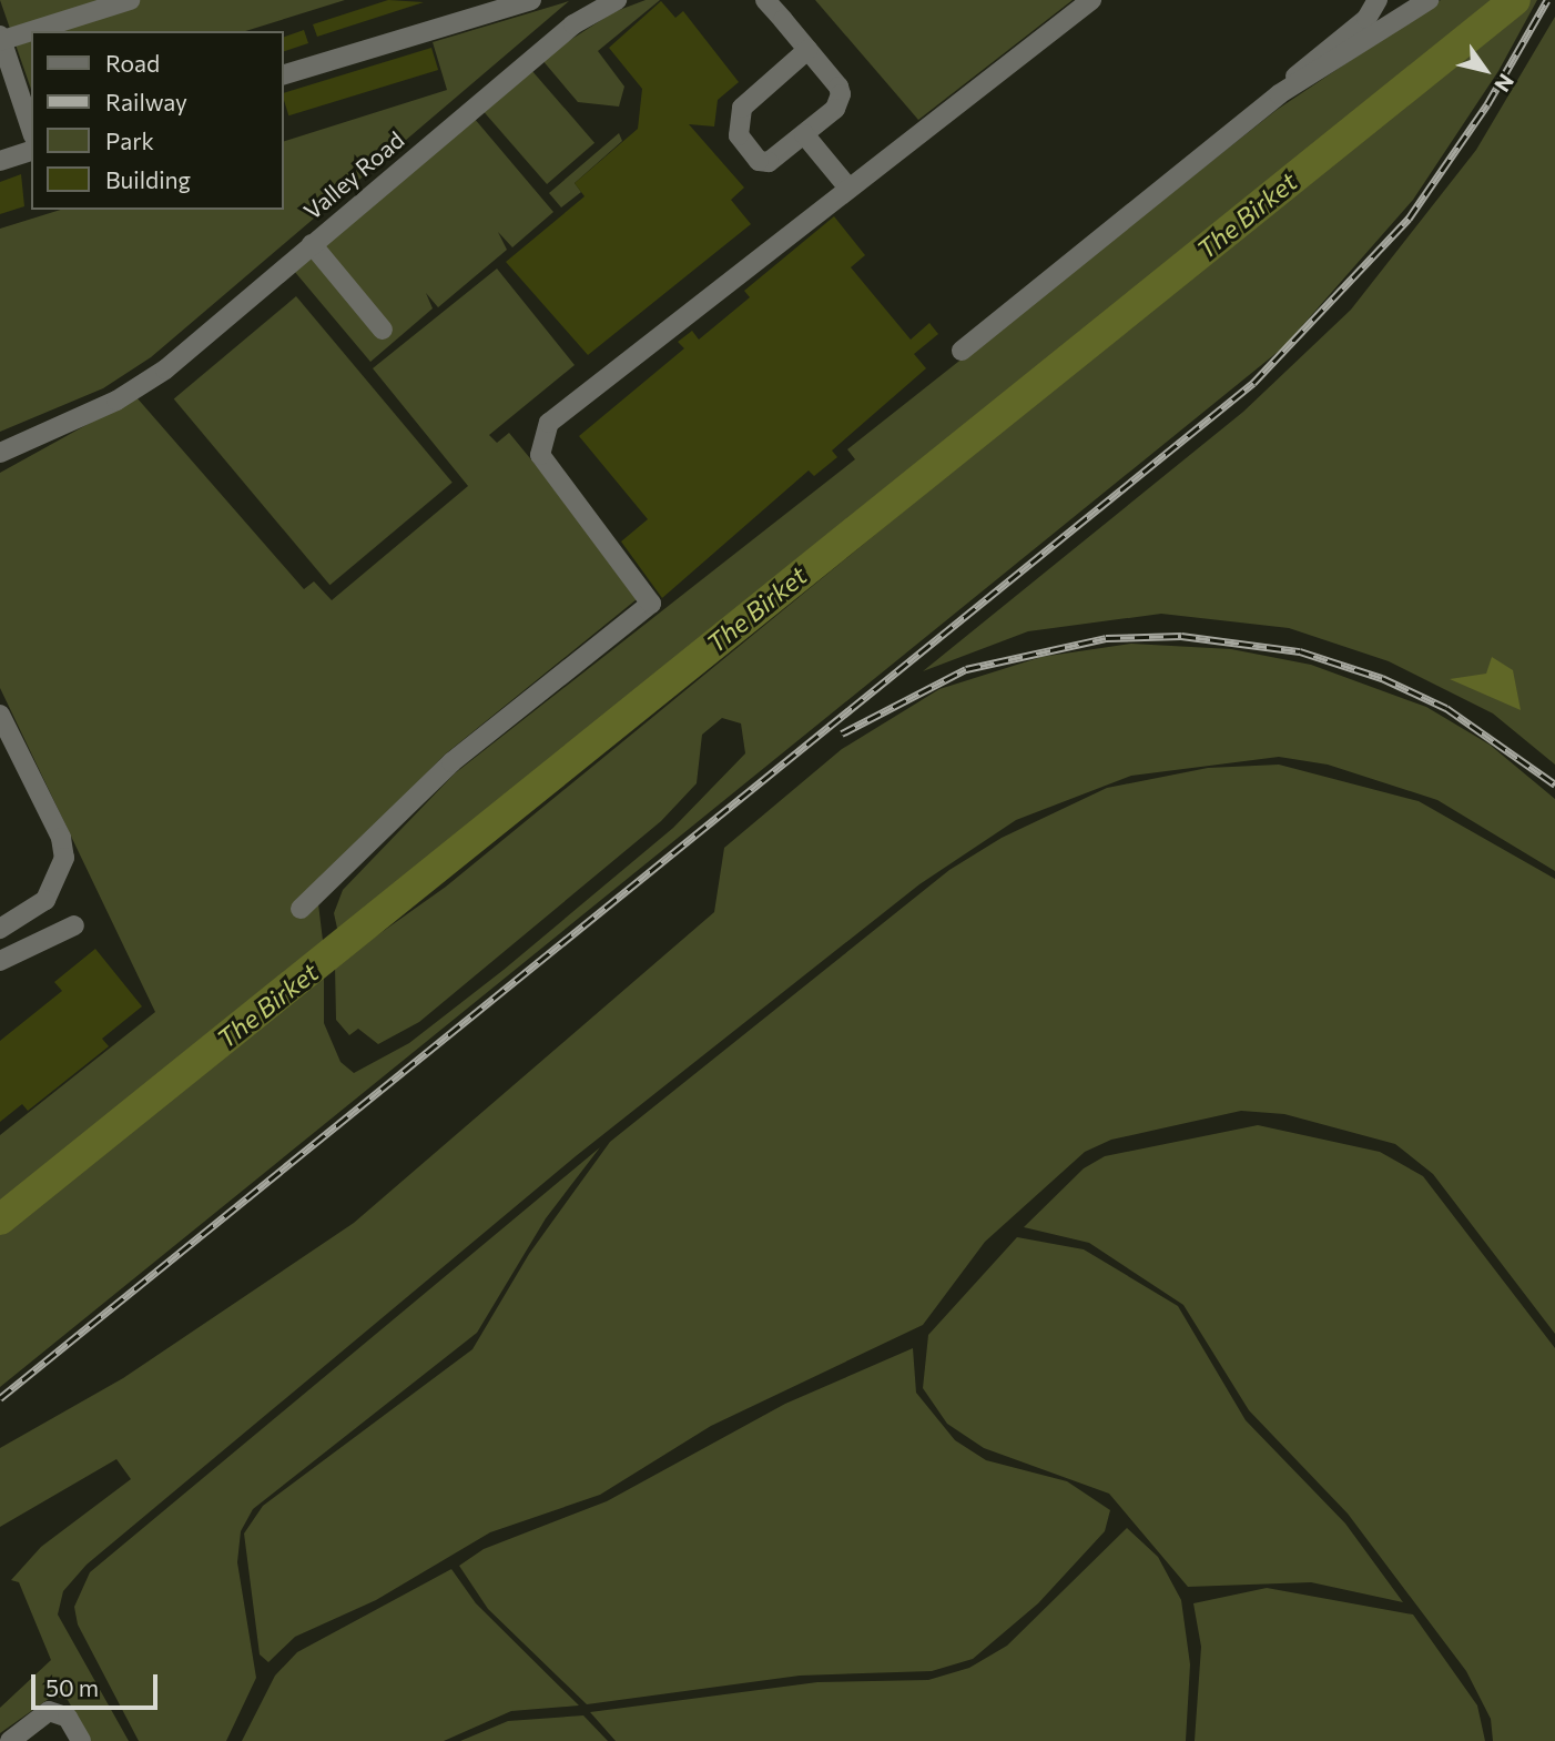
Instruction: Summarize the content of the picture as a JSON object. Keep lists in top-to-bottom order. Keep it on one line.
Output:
{"streets":{"street":["Valley Road"]},"water":["The Birket"],"legend":["Road","Railway","Park","Building"],"scale_bar":"50 m","north":"bottom right"}
